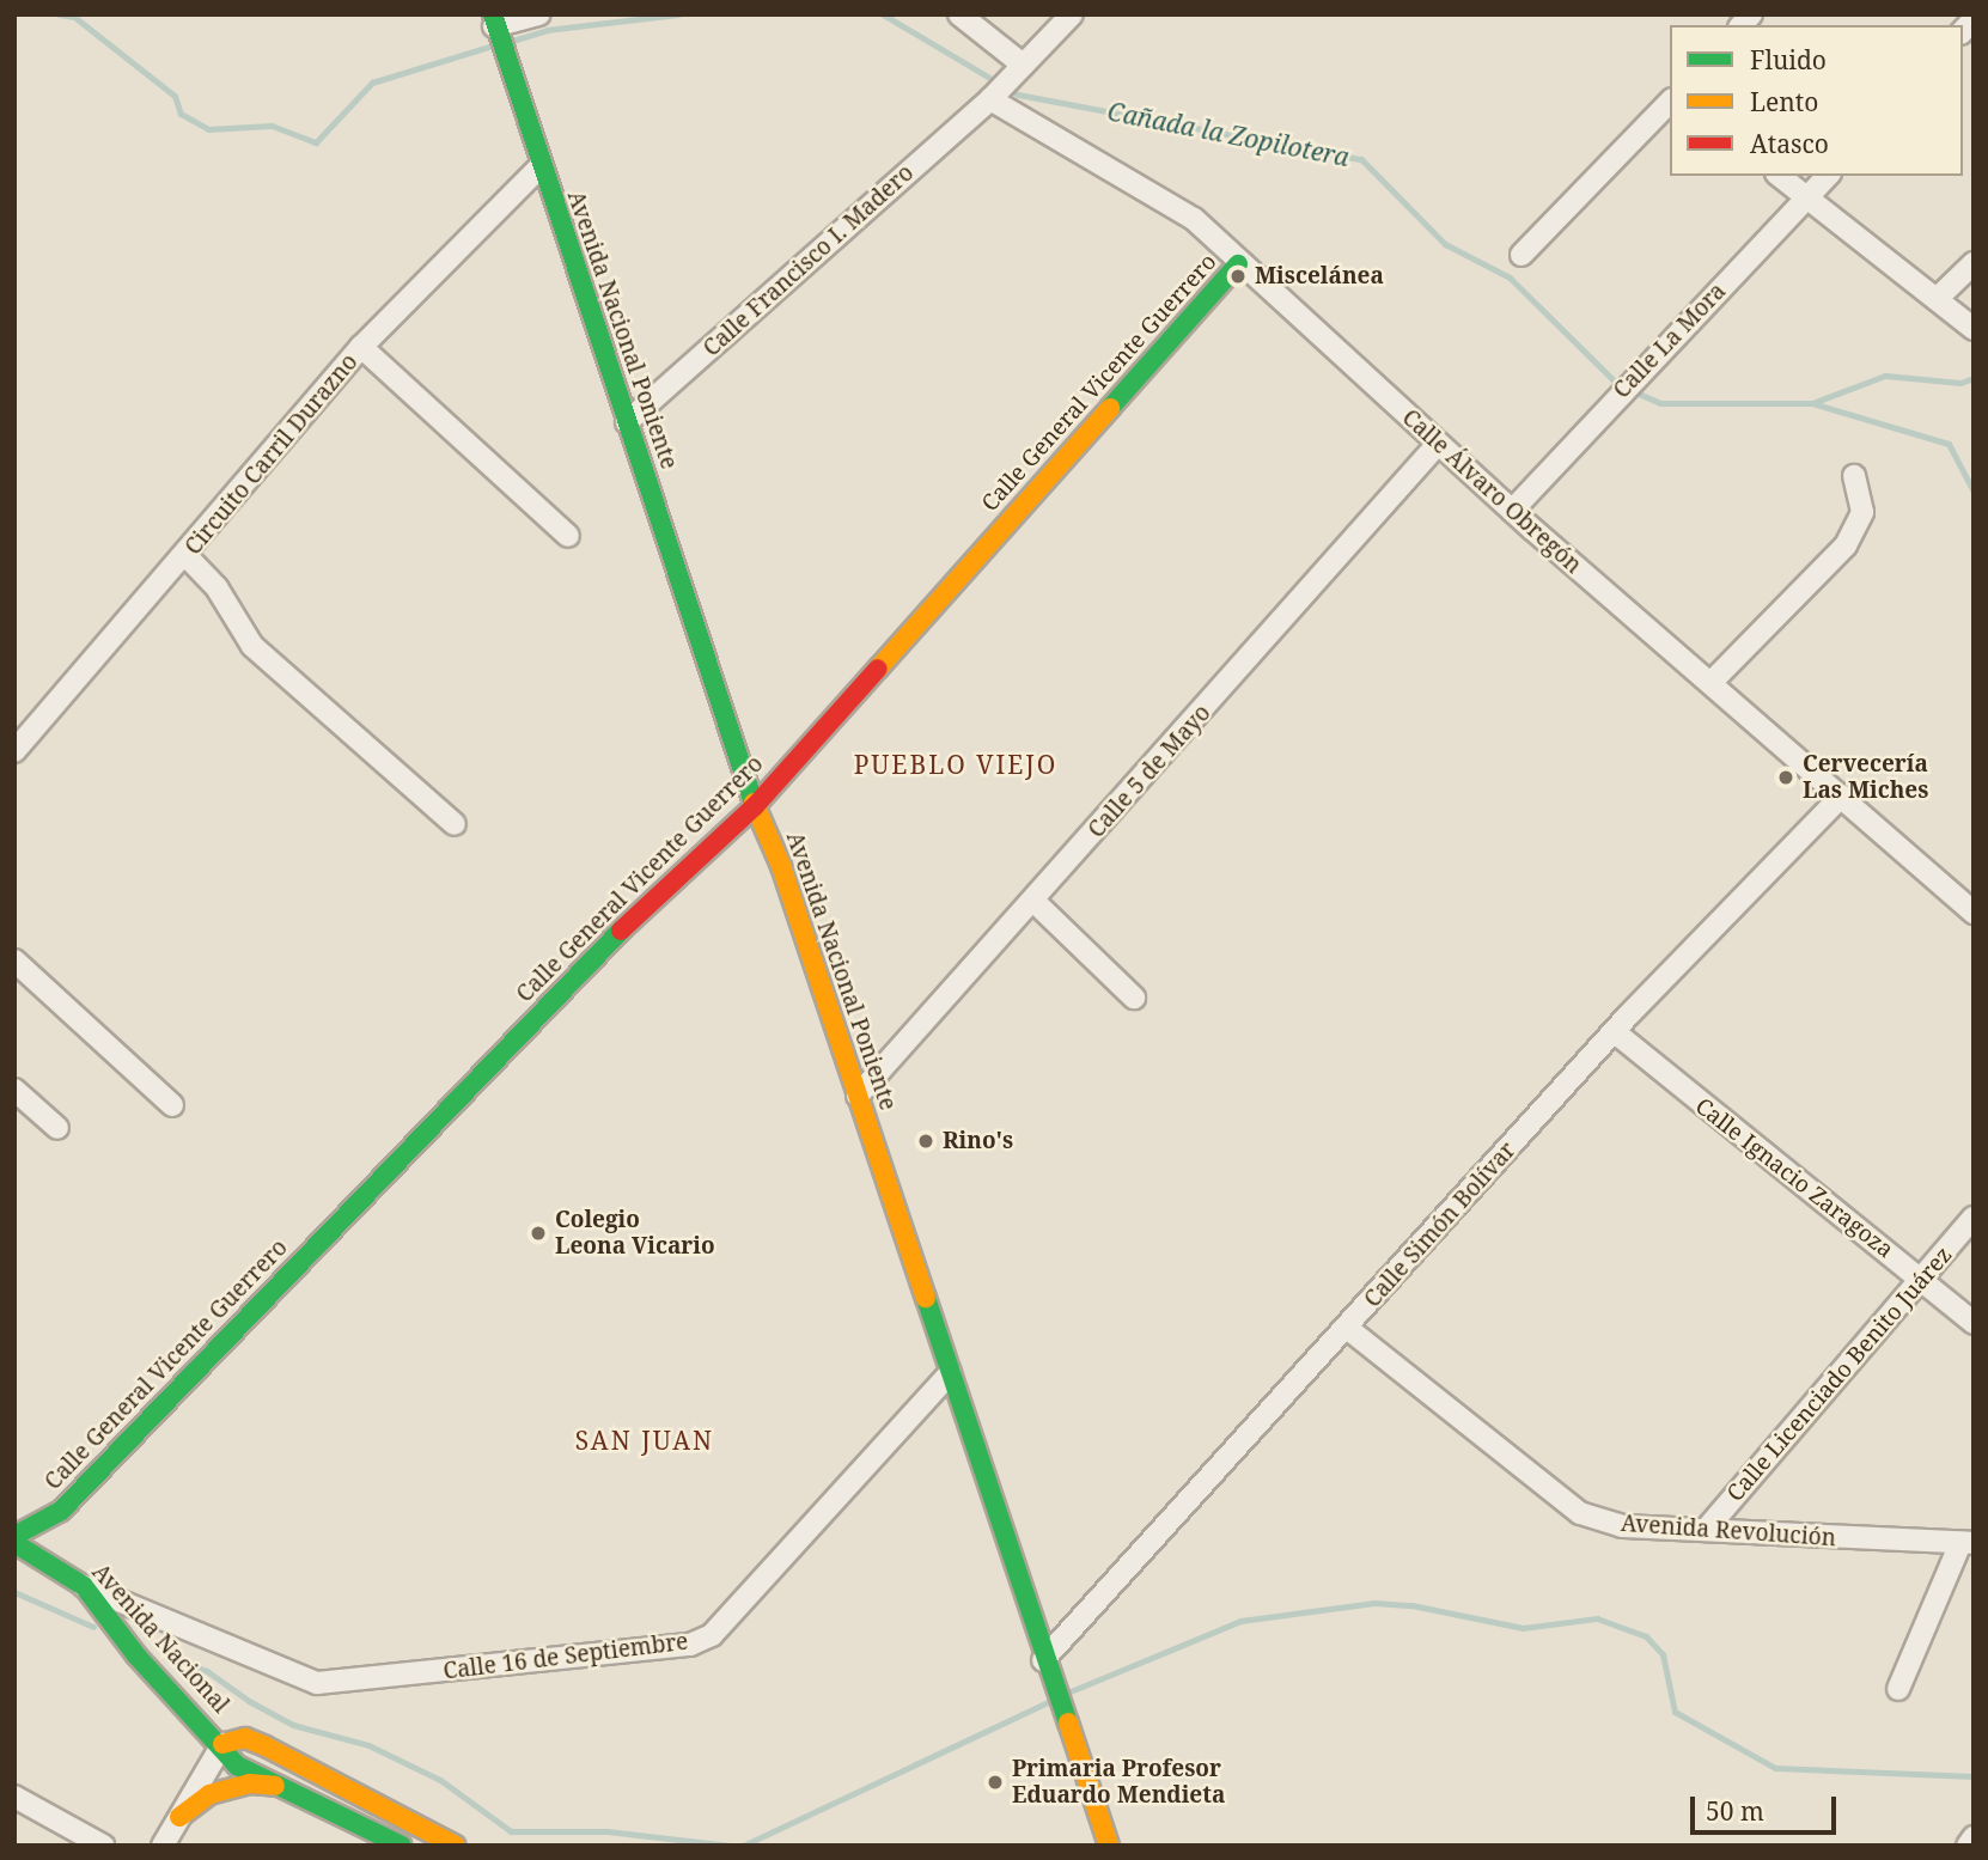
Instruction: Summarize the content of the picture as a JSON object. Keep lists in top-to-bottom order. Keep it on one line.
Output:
{"streets":{"street":["Calle Francisco I. Madero","Avenida Nacional Poniente","Calle La Mora","Calle General Vicente Guerrero","Circuito Carril Durazno","Calle Álvaro Obregón","Calle 5 de Mayo","Calle Ignacio Zaragoza","Calle Simón Bolívar","Calle Licenciado Benito Juárez","Avenida Revolución","Avenida Nacional","Calle 16 de Septiembre"]},"crossings":[["Calle Francisco I. Madero","Avenida Nacional Poniente"],["Calle Francisco I. Madero","Calle Álvaro Obregón"],["Avenida Nacional Poniente","Calle General Vicente Guerrero"],["Avenida Nacional Poniente","Circuito Carril Durazno"],["Avenida Nacional Poniente","Calle 5 de Mayo"],["Avenida Nacional Poniente","Calle Simón Bolívar"],["Avenida Nacional Poniente","Calle 16 de Septiembre"],["Calle La Mora","Calle Álvaro Obregón"],["Calle General Vicente Guerrero","Calle Álvaro Obregón"],["Calle Álvaro Obregón","Calle 5 de Mayo"],["Calle Álvaro Obregón","Calle Simón Bolívar"],["Calle Ignacio Zaragoza","Calle Simón Bolívar"],["Calle Ignacio Zaragoza","Calle Licenciado Benito Juárez"],["Calle Simón Bolívar","Avenida Revolución"],["Calle Licenciado Benito Juárez","Avenida Revolución"],["Avenida Nacional","Calle 16 de Septiembre"]],"districts":["PUEBLO VIEJO","SAN JUAN"],"water":["Cañada la Zopilotera"],"places":["Miscelánea","Cervecería Las Miches","Rino's","Colegio Leona Vicario","Primaria Profesor Eduardo Mendieta"],"legend":["Fluido","Lento","Atasco"],"scale_bar":"50 m"}
